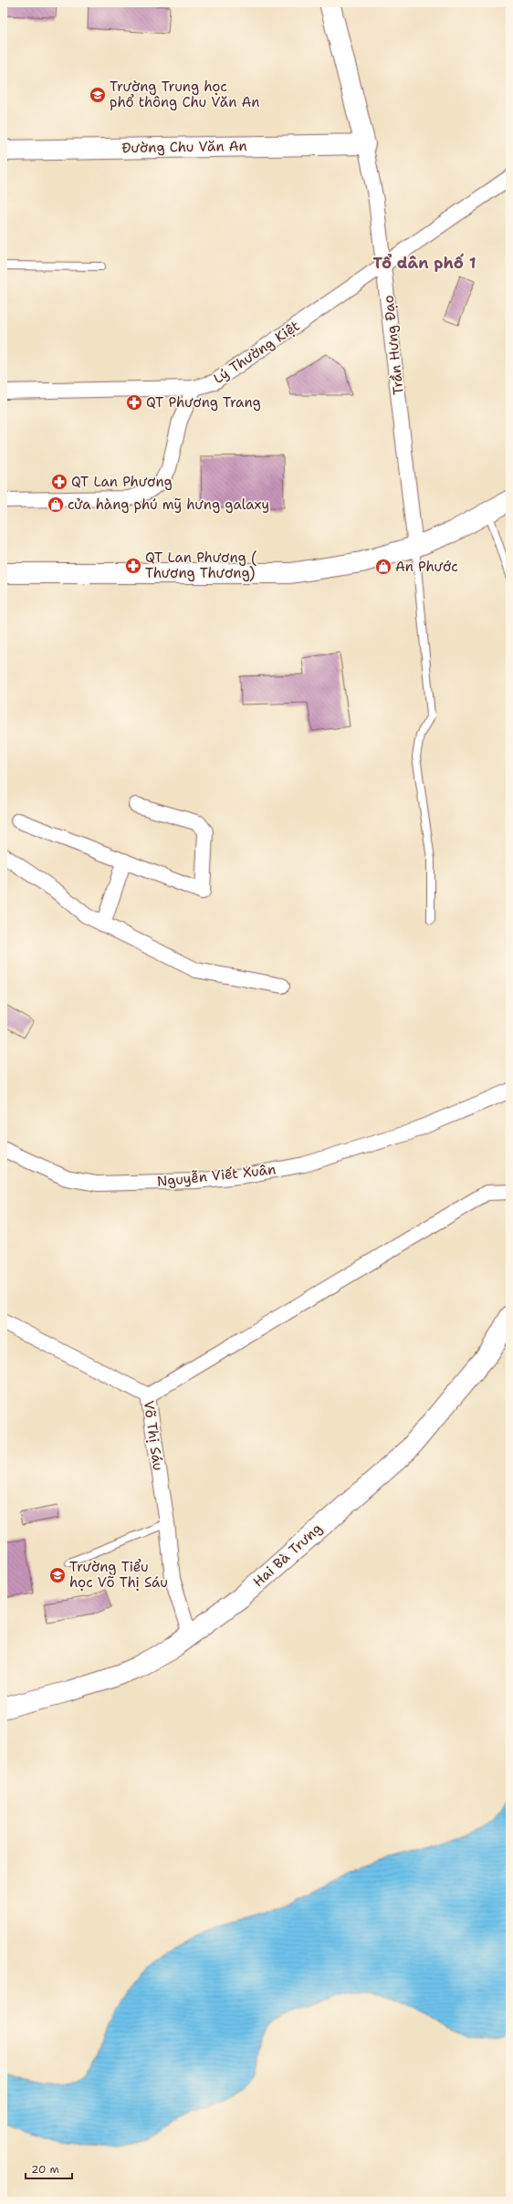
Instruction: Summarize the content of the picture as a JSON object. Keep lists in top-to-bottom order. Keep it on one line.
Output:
{"streets":{"main road":["Đường Chu Văn An","Hai Bà Trưng"],"street":["Trần Hưng Đạo","Lý Thường Kiệt","Nguyễn Viết Xuân","Võ Thị Sáu"]},"crossings":[["Đường Chu Văn An","Trần Hưng Đạo"],["Trần Hưng Đạo","Lý Thường Kiệt"],["Võ Thị Sáu","Hai Bà Trưng"]],"districts":["Tổ dân phố 1"],"places":{"school or university":["Trường Trung học phổ thông Chu Văn An","Trường Tiểu học Võ Thị Sáu"],"pharmacy":["QT Phương Trang","QT Lan Phương","QT Lan Phương ( Thương Thương)"],"shop":["cửa hàng phú mỹ hưng galaxy","An Phước"]},"scale_bar":"20 m"}
